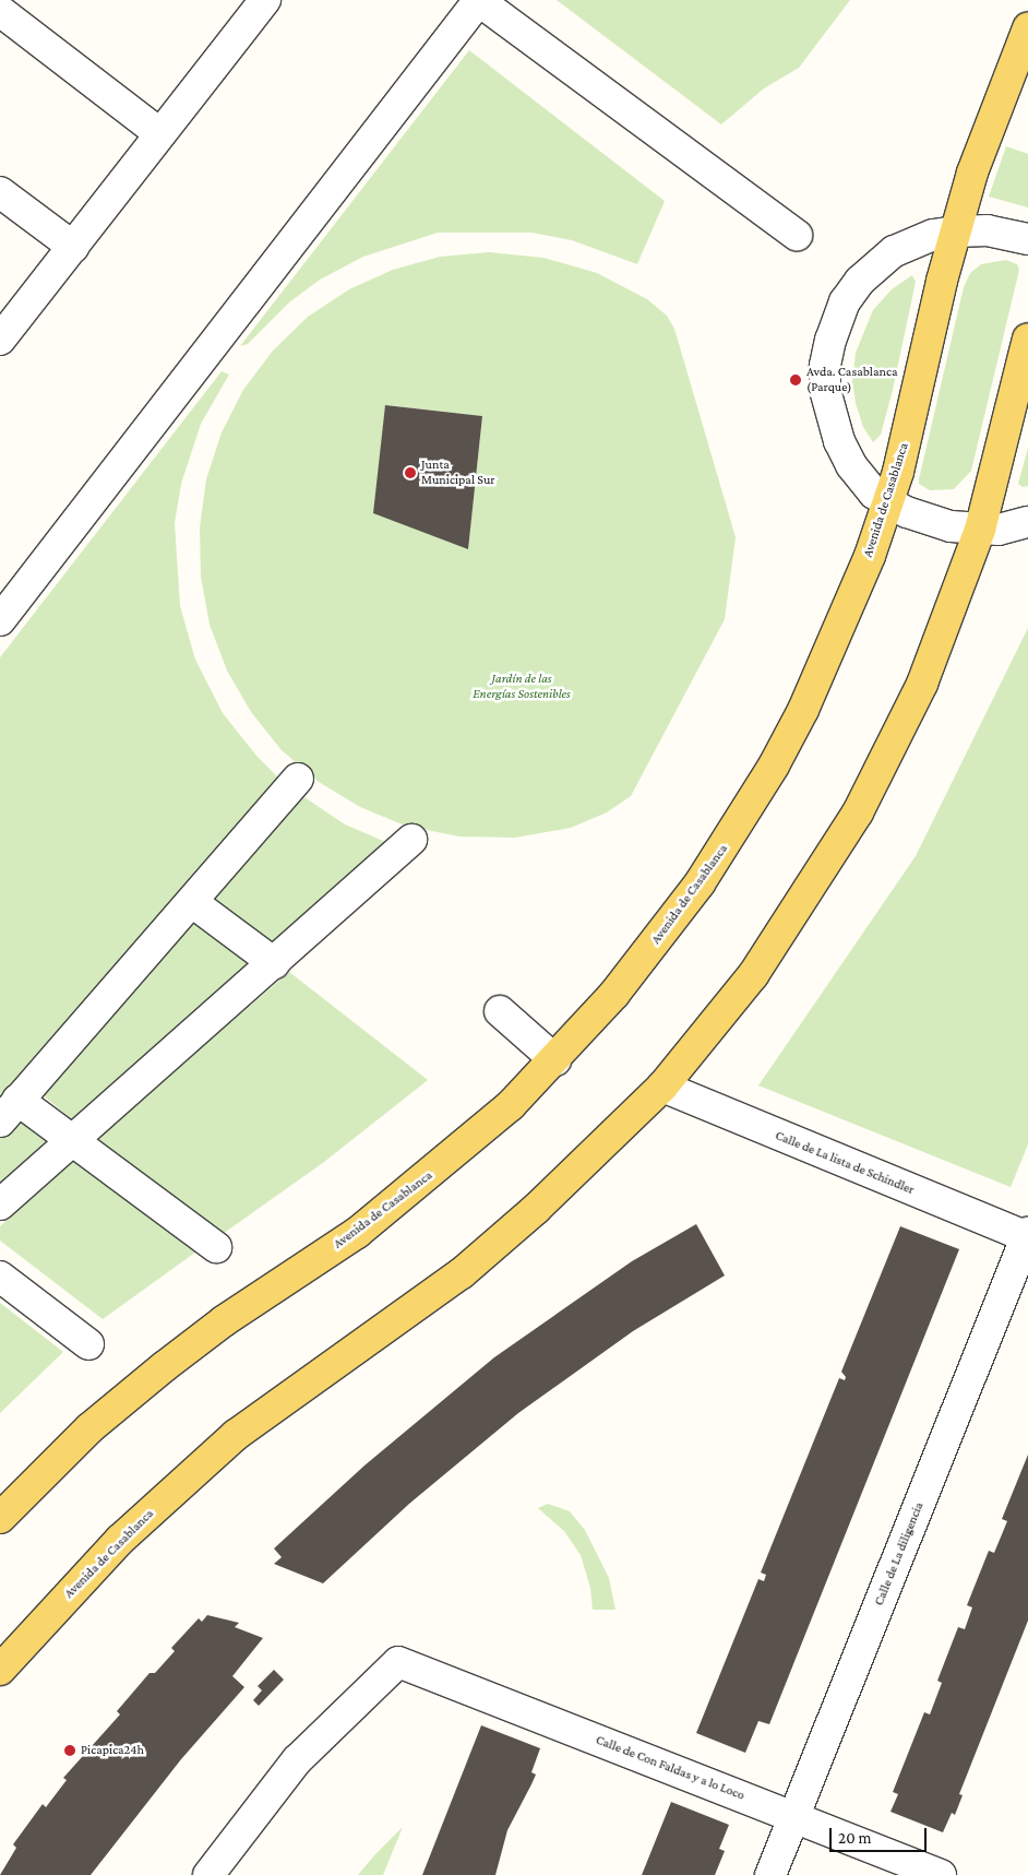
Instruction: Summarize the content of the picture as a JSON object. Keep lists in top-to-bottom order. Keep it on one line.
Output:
{"streets":{"main road":["Avenida de Casablanca"],"street":["Calle de La lista de Schindler","Calle de La diligencia","Calle de Con Faldas y a lo Loco"]},"crossings":[["Avenida de Casablanca","Calle de La lista de Schindler"],["Calle de La lista de Schindler","Calle de La diligencia"],["Calle de La diligencia","Calle de Con Faldas y a lo Loco"]],"parks":["Jardín de las Energías Sostenibles"],"places":["Avda. Casablanca (Parque)","Junta Municipal Sur","Picapica24h"],"scale_bar":"20 m"}
